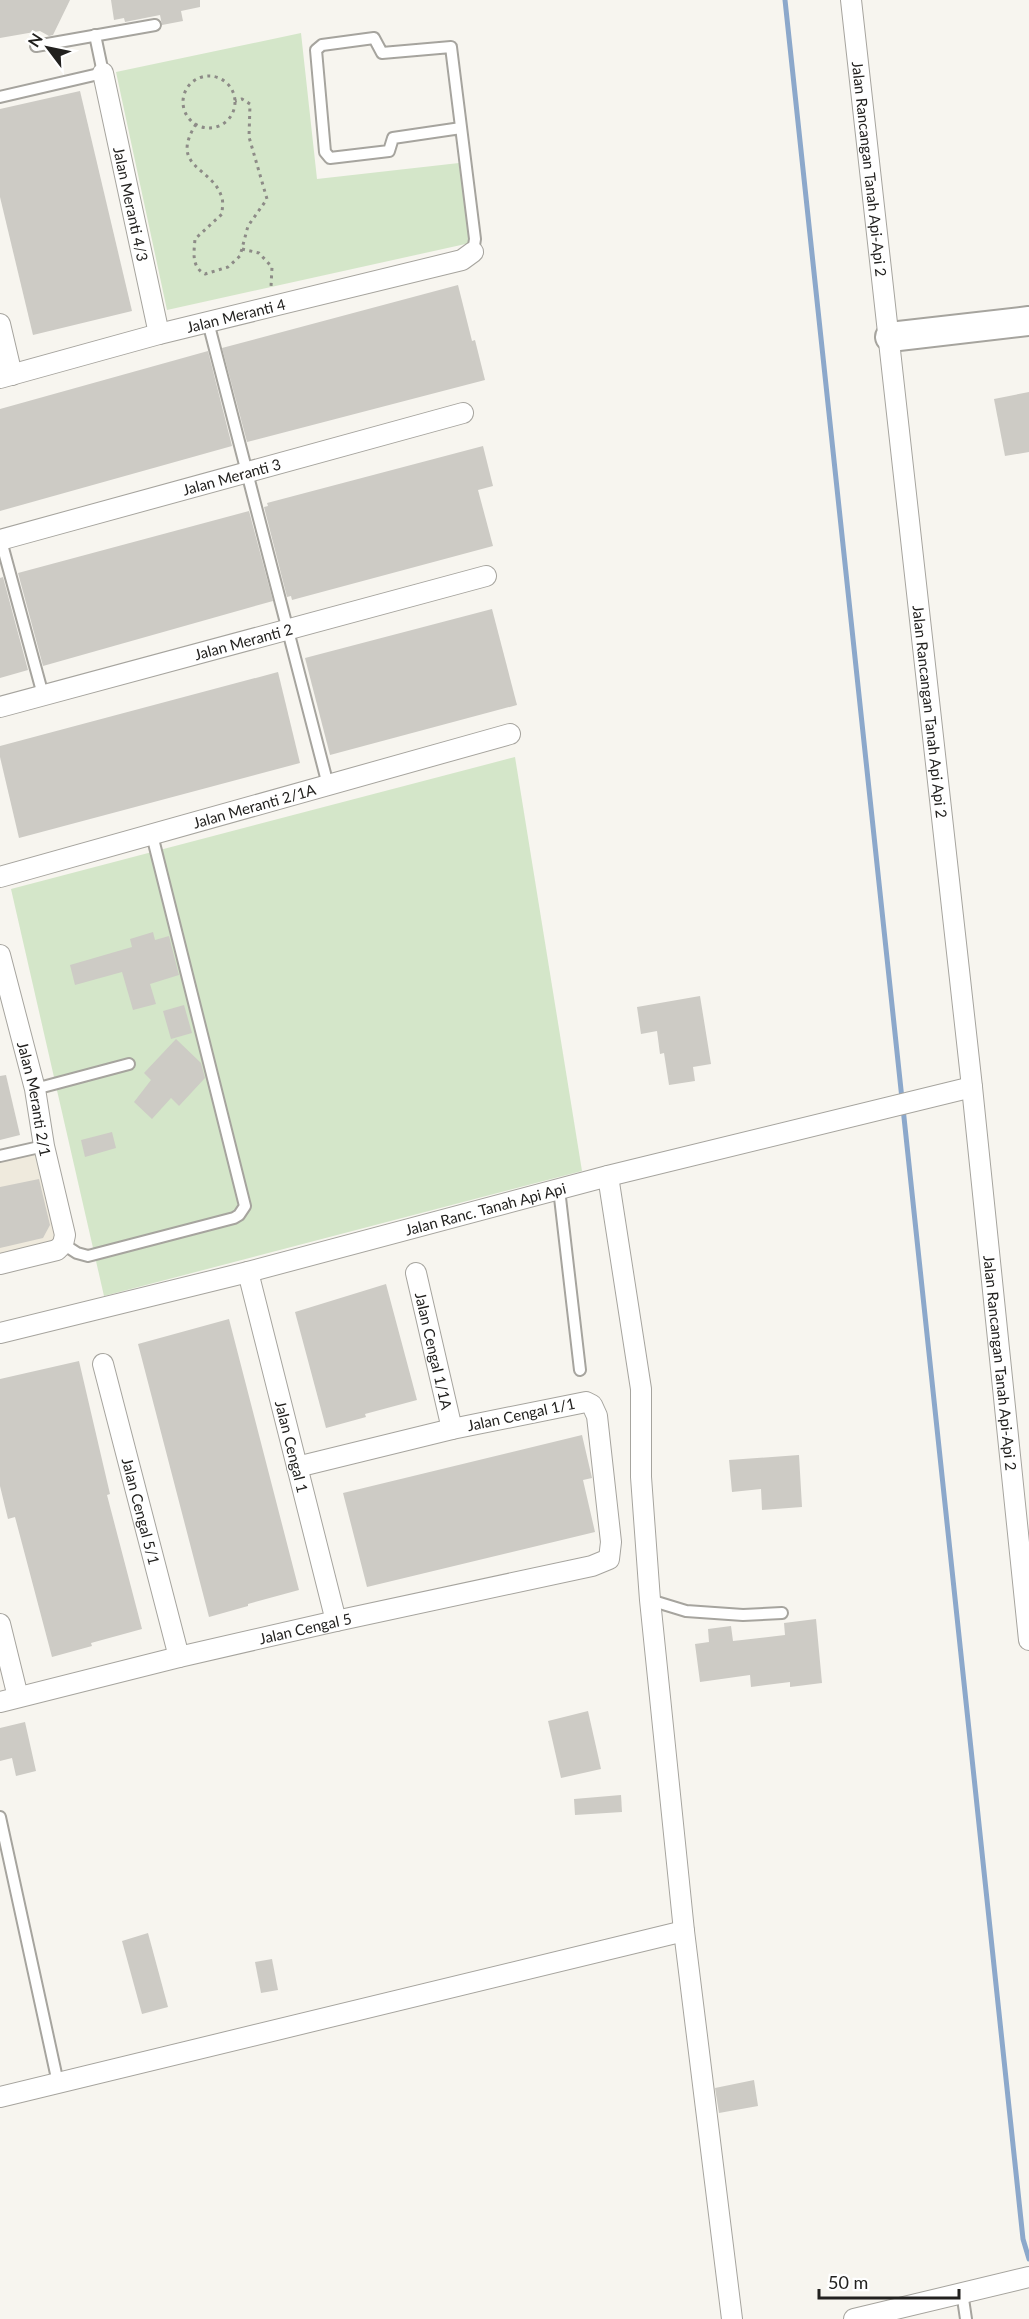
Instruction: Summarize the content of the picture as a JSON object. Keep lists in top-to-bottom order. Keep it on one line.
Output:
{"streets":{"street":["Jalan Rancangan Tanah Api-Api 2","Jalan Meranti 4/3","Jalan Meranti 4","Jalan Meranti 3","Jalan Meranti 2","Jalan Rancangan Tanah Api Api 2","Jalan Meranti 2/1A","Jalan Meranti 2/1","Jalan Ranc. Tanah Api Api","Jalan Cengal 1/1A","Jalan Cengal 1/1","Jalan Cengal 1","Jalan Cengal 5/1","Jalan Cengal 5"]},"crossings":[["Jalan Rancangan Tanah Api-Api 2","Jalan Rancangan Tanah Api Api 2"],["Jalan Rancangan Tanah Api-Api 2","Jalan Ranc. Tanah Api Api"],["Jalan Meranti 4/3","Jalan Meranti 4"],["Jalan Rancangan Tanah Api Api 2","Jalan Ranc. Tanah Api Api"],["Jalan Ranc. Tanah Api Api","Jalan Cengal 1"],["Jalan Cengal 1/1A","Jalan Cengal 1/1"],["Jalan Cengal 1/1","Jalan Cengal 1"],["Jalan Cengal 1/1","Jalan Cengal 5"],["Jalan Cengal 1","Jalan Cengal 5"],["Jalan Cengal 5/1","Jalan Cengal 5"]],"scale_bar":"50 m","north":"top left"}
